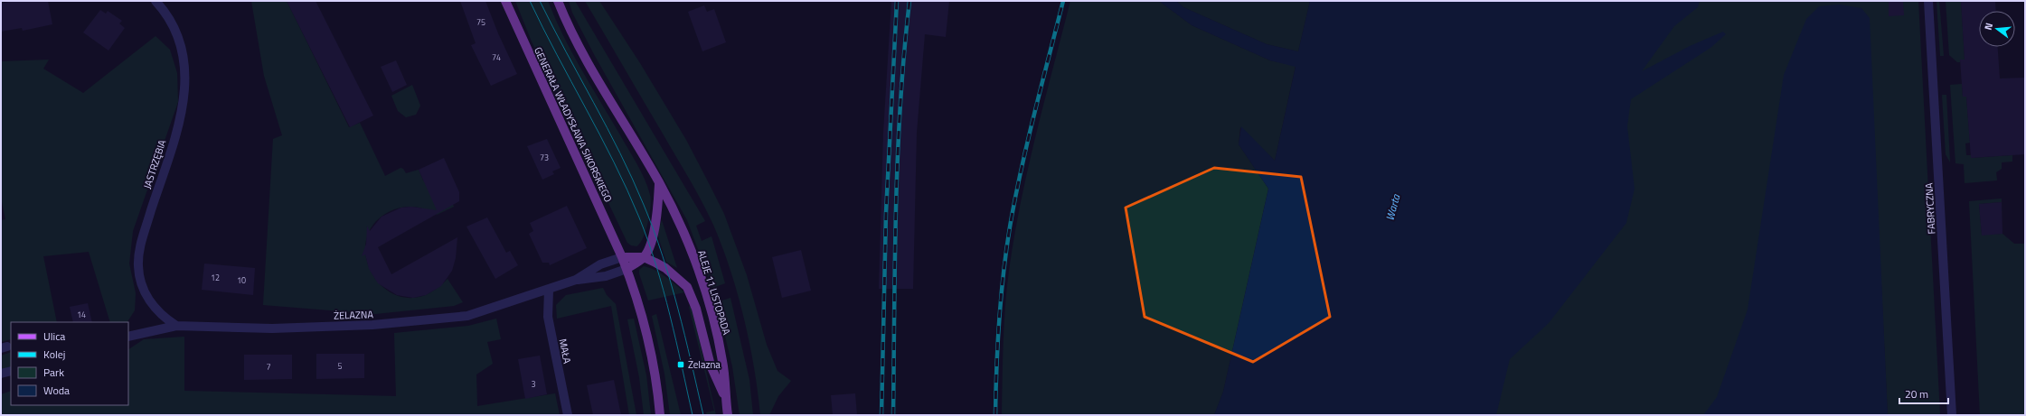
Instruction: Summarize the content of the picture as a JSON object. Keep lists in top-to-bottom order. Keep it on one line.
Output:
{"streets":{"main road":["GENERAŁA WŁADYSŁAWA SIKORSKIEGO","ALEJE 11 LISTOPADA"],"street":["JASTRZĘBIA","FABRYCZNA","ŻELAZNA","MAŁA"]},"crossings":[["GENERAŁA WŁADYSŁAWA SIKORSKIEGO","ŻELAZNA"],["JASTRZĘBIA","ŻELAZNA"],["ŻELAZNA","MAŁA"]],"water":["Warta"],"places":{"transit":["Żelazna"]},"house_numbers":["75","74","73","12","10","14","5","7","3"],"legend":["Ulica","Kolej","Park","Woda"],"scale_bar":"20 m","north":"left"}
